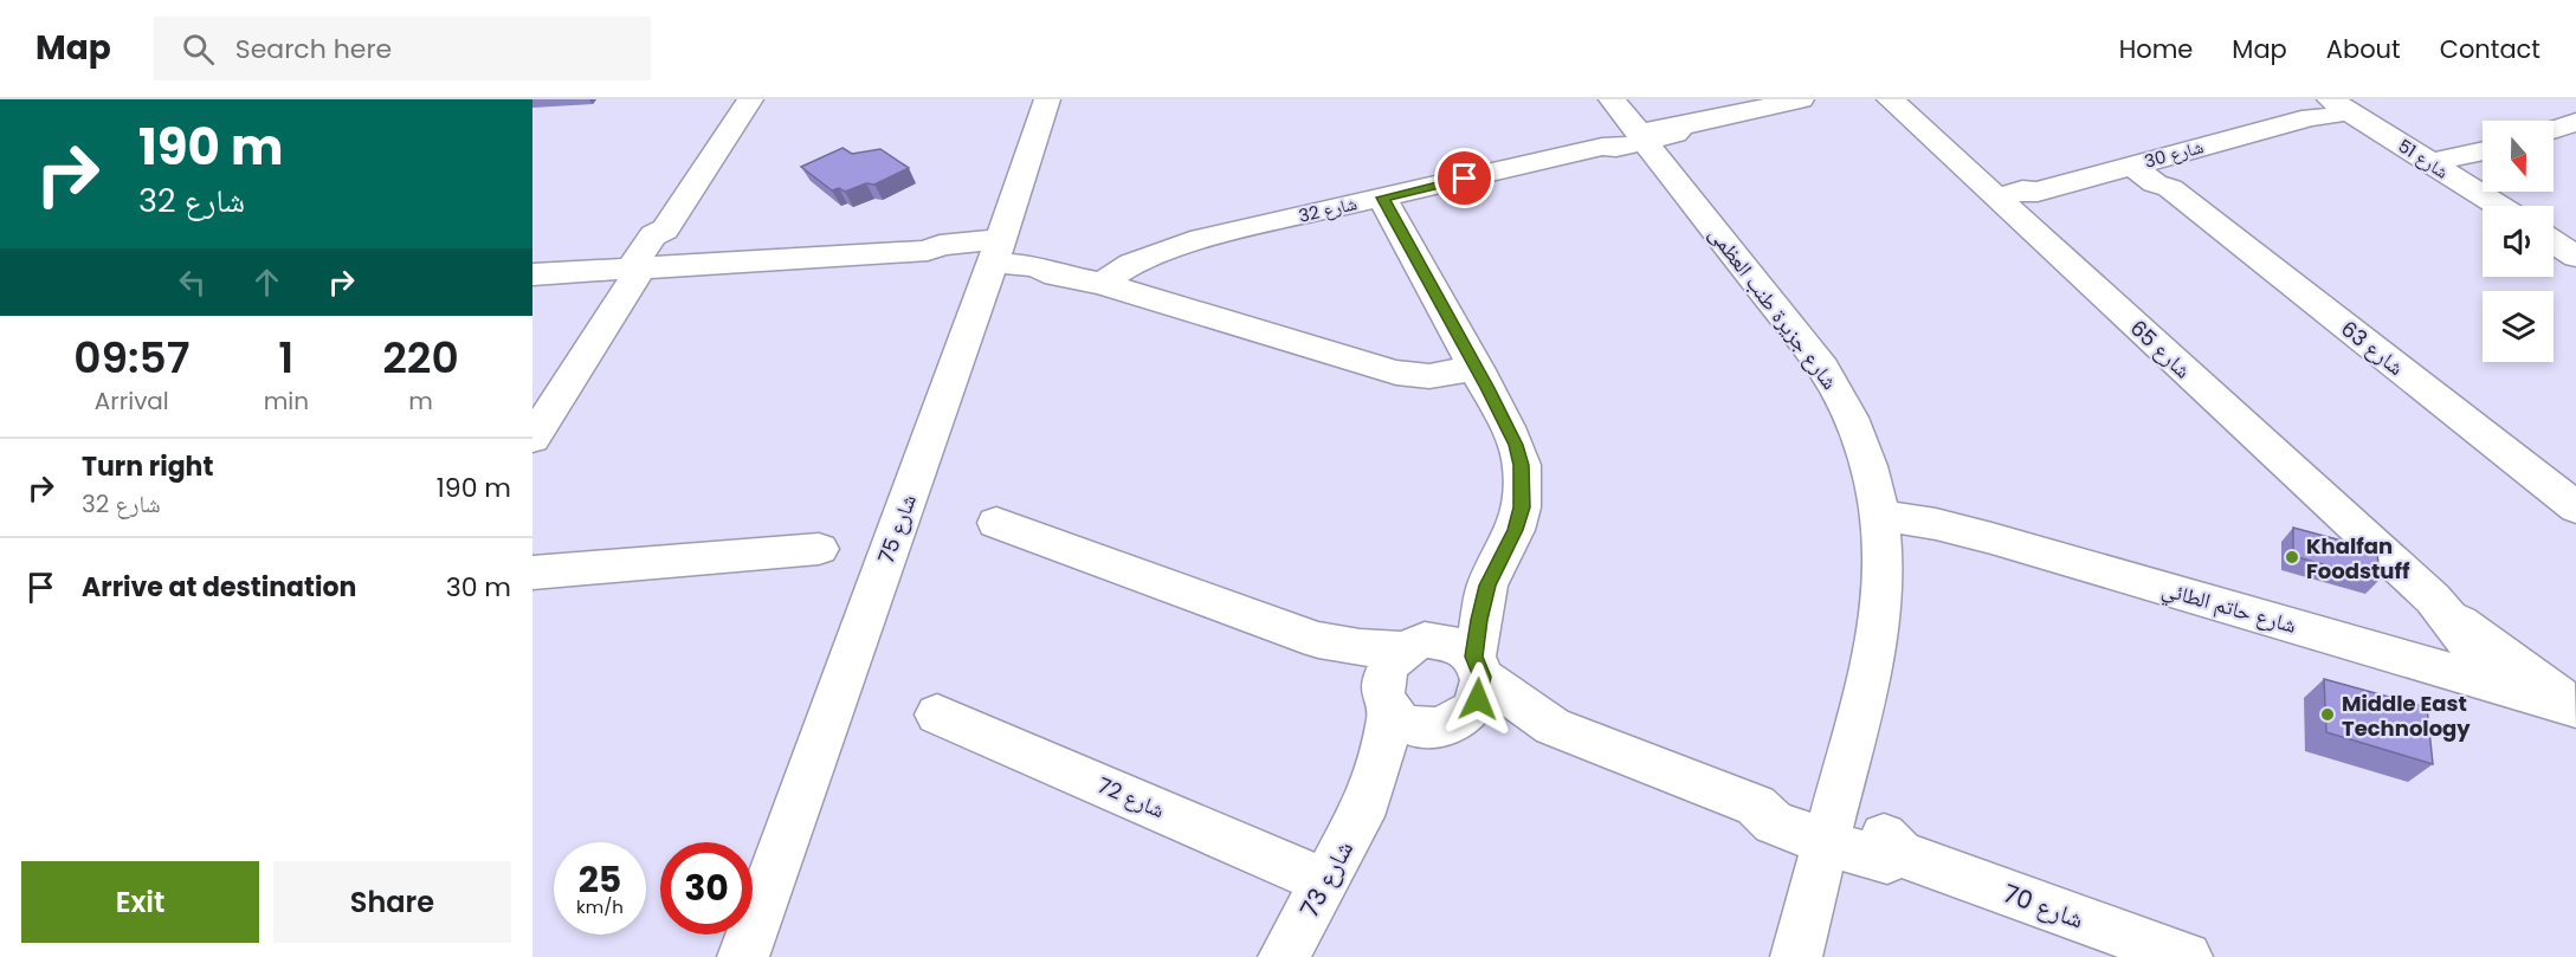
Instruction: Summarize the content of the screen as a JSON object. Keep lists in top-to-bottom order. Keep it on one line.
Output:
{"streets":{"street":["شارع 30","شارع 51","شارع 32","شارع جزيرة طنب العظمى","شارع 63","شارع 65","شارع 75","شارع حاتم الطائي","شارع 72","شارع 73","شارع 70"]},"crossings":[["شارع 30","شارع 51"],["شارع 30","شارع 63"],["شارع 30","شارع 65"],["شارع 32","شارع جزيرة طنب العظمى"],["شارع جزيرة طنب العظمى","شارع حاتم الطائي"],["شارع جزيرة طنب العظمى","شارع 70"],["شارع 65","شارع حاتم الطائي"],["شارع 72","شارع 73"],["شارع 73","شارع 70"]],"places":["Khalfan Foodstuff","Middle East Technology"],"north":"bottom","page":{"header":"Map","search":"Search here","nav":["Home","Map","About","Contact"],"turn":["190 m","شارع 32"],"eta":["09:57","Arrival","1","min","220","m"],"list":[{"name":"Turn right","note":"شارع 32","value":"190 m"},{"name":"Arrive at destination","value":"30 m"}],"speed":"25 km/h","limit":"30","buttons":["Exit","Share"]}}
